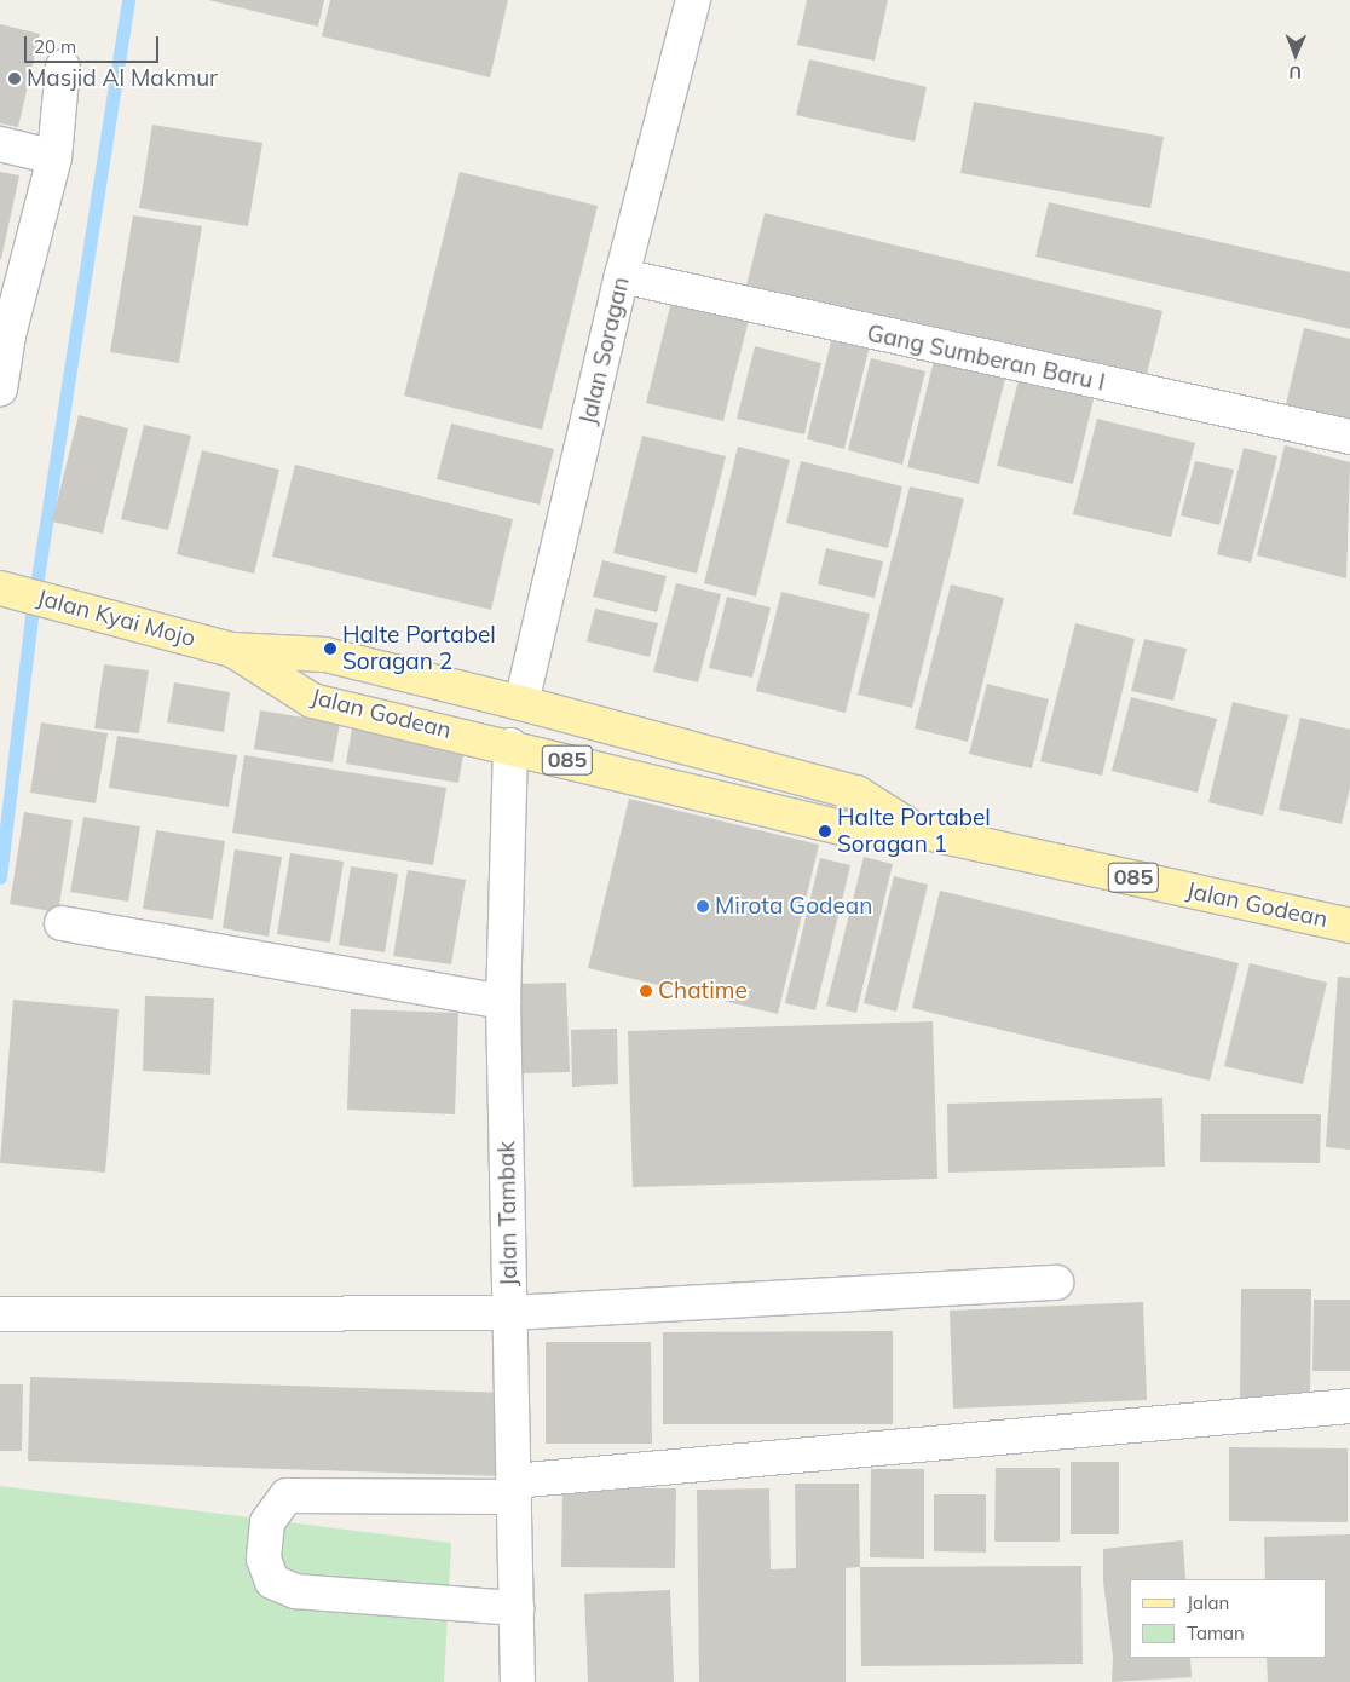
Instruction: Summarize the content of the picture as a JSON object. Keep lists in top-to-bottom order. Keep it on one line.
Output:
{"streets":{"main road":["Jalan Kyai Mojo","Jalan Godean","085"],"street":["Jalan Soragan","Gang Sumberan Baru I","Jalan Tambak"]},"crossings":[["Jalan Soragan","Gang Sumberan Baru I"],["Jalan Soragan","Jalan Godean"],["Jalan Kyai Mojo","Jalan Godean"],["Jalan Godean","Jalan Tambak"]],"places":["Masjid Al Makmur","Halte Portabel Soragan 2","Halte Portabel Soragan 1","Mirota Godean","Chatime"],"legend":["Jalan","Taman"],"scale_bar":"20 m","north":"bottom"}
